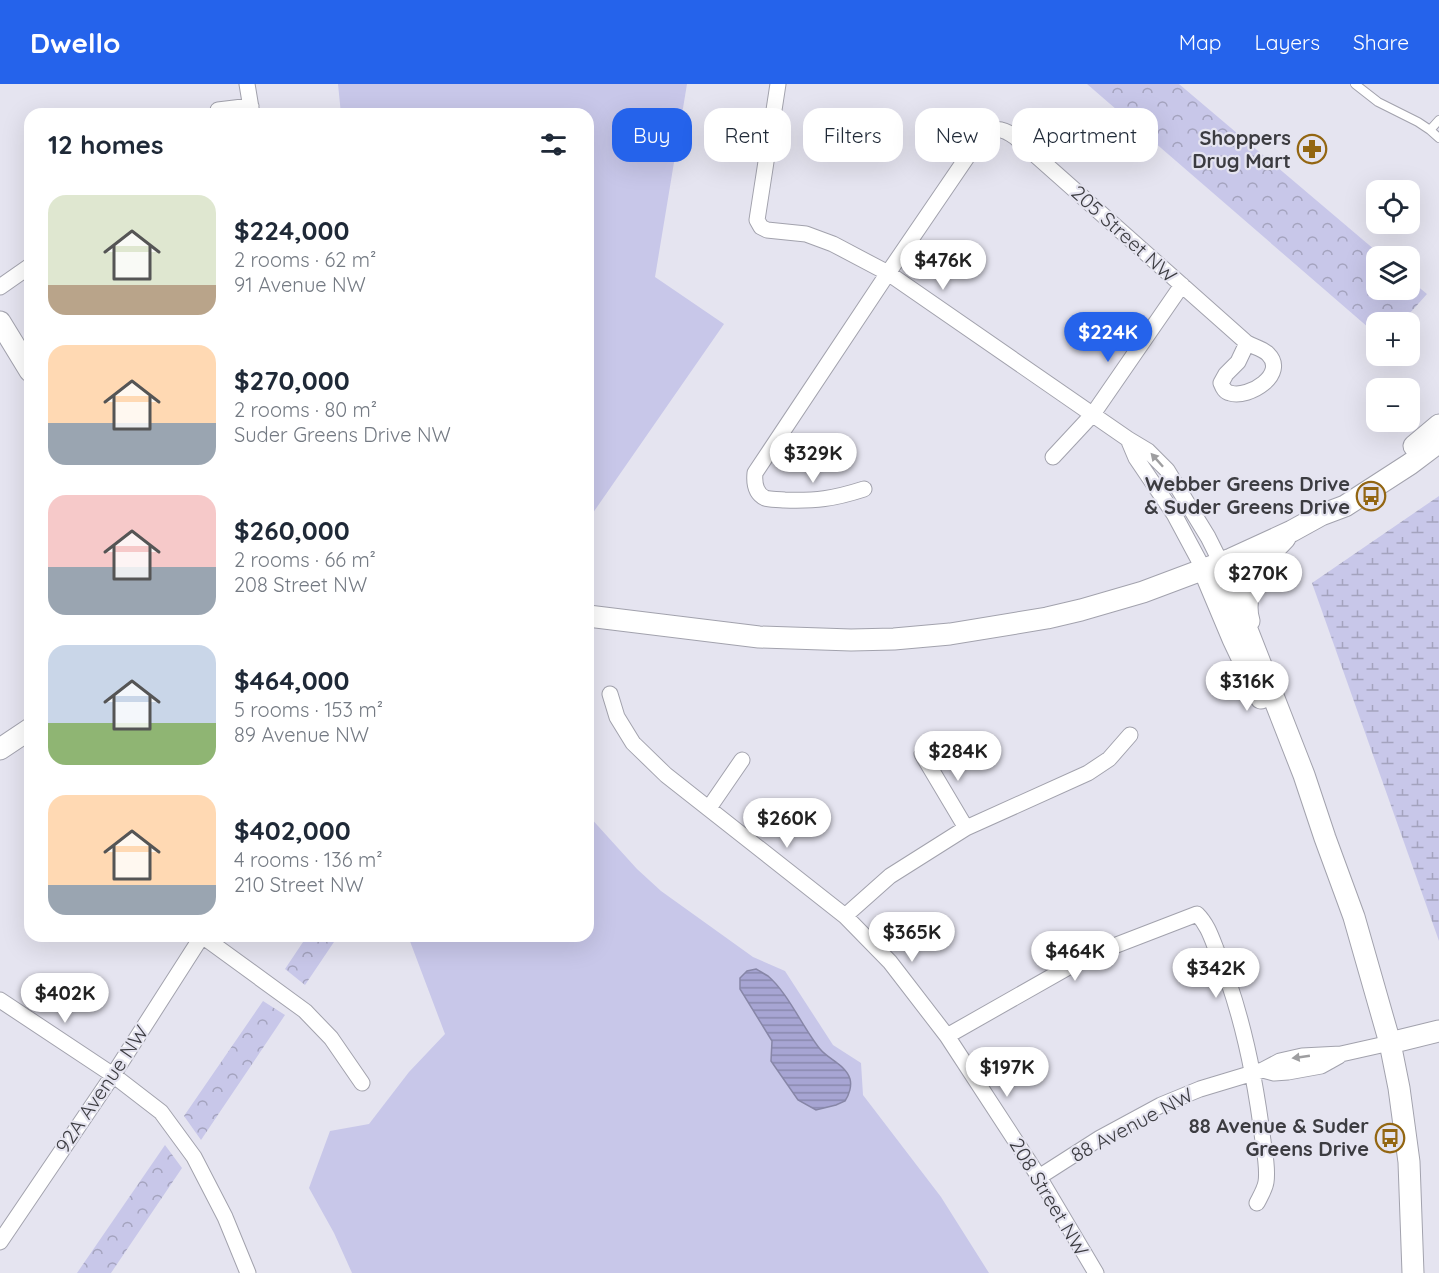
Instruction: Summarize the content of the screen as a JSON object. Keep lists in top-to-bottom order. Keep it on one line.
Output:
{"streets":{"street":["205 Street NW","92A Avenue NW","88 Avenue NW","208 Street NW"]},"crossings":[["88 Avenue NW","208 Street NW"]],"places":{"pharmacy":["Shoppers Drug Mart"],"bus stop":["Webber Greens Drive & Suder Greens Drive","88 Avenue & Suder Greens Drive"]},"page":{"header":"Dwello","nav":["Map","Layers","Share"],"chip":["Buy","Rent","Filters","New","Apartment"],"heading":"12 homes","map_buttons":["+","−"],"list":[{"name":"$224,000","note":"2 rooms · 62 m² · 91 Avenue NW"},{"name":"$270,000","note":"2 rooms · 80 m² · Suder Greens Drive NW"},{"name":"$260,000","note":"2 rooms · 66 m² · 208 Street NW"},{"name":"$464,000","note":"5 rooms · 153 m² · 89 Avenue NW"},{"name":"$402,000","note":"4 rooms · 136 m² · 210 Street NW"}],"price":["$476K","$224K","$329K","$270K","$316K","$284K","$260K","$365K","$464K","$342K","$402K","$197K"]}}
